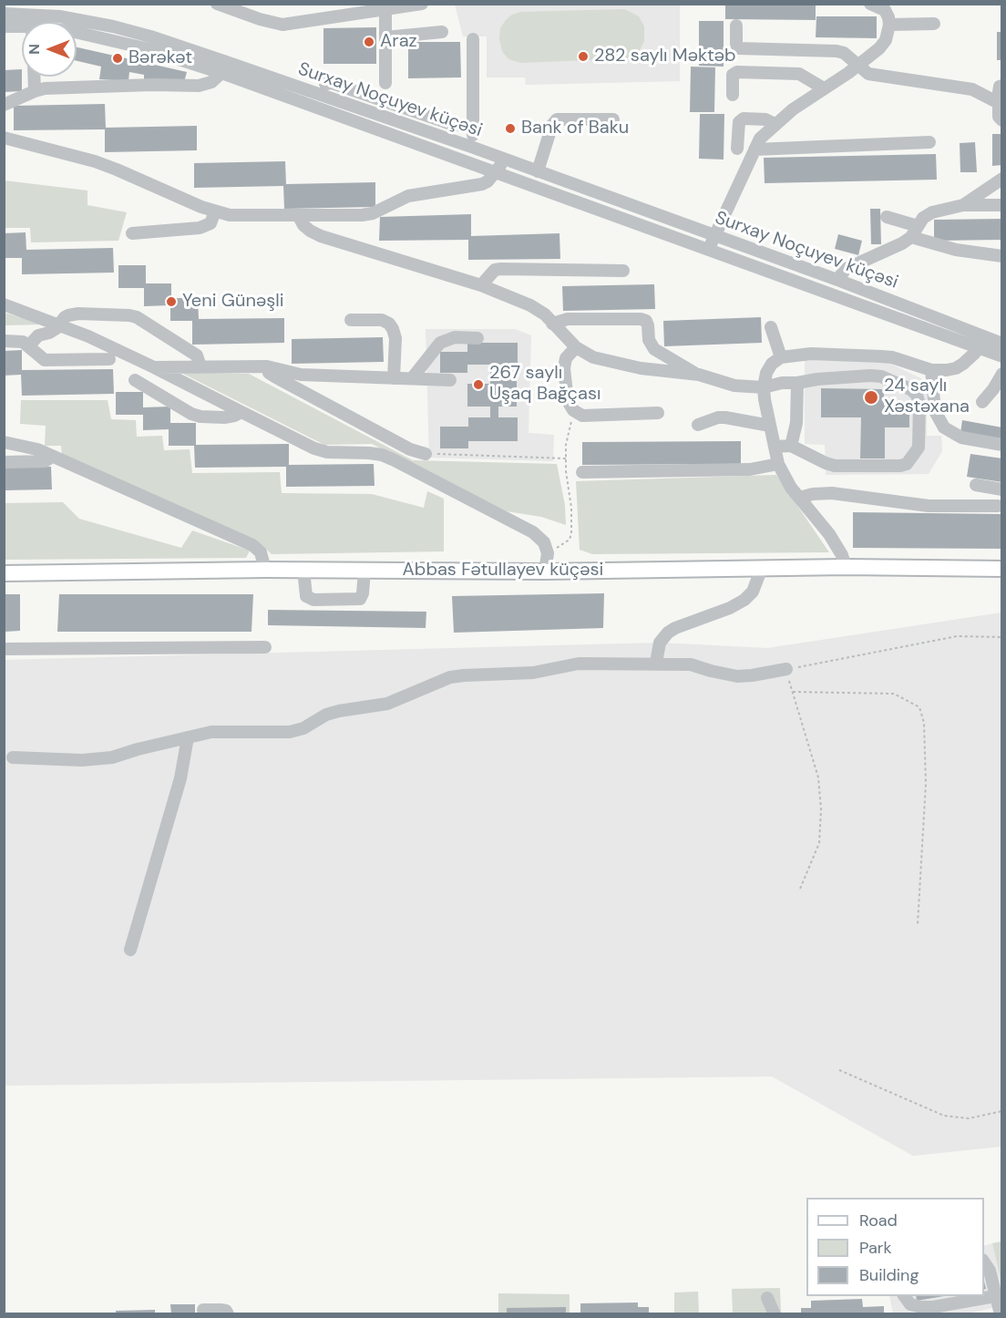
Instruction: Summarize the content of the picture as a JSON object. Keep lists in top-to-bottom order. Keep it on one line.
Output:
{"streets":{"main road":["Abbas Fətullayev küçəsi"],"street":["Surxay Noçuyev küçəsi"]},"places":["Araz","282 saylı Məktəb","Bərəkət","Bank of Baku","Yeni Günəşli","267 saylı Uşaq Bağçası","24 saylı Xəstəxana"],"legend":["Road","Park","Building"],"north":"left"}
